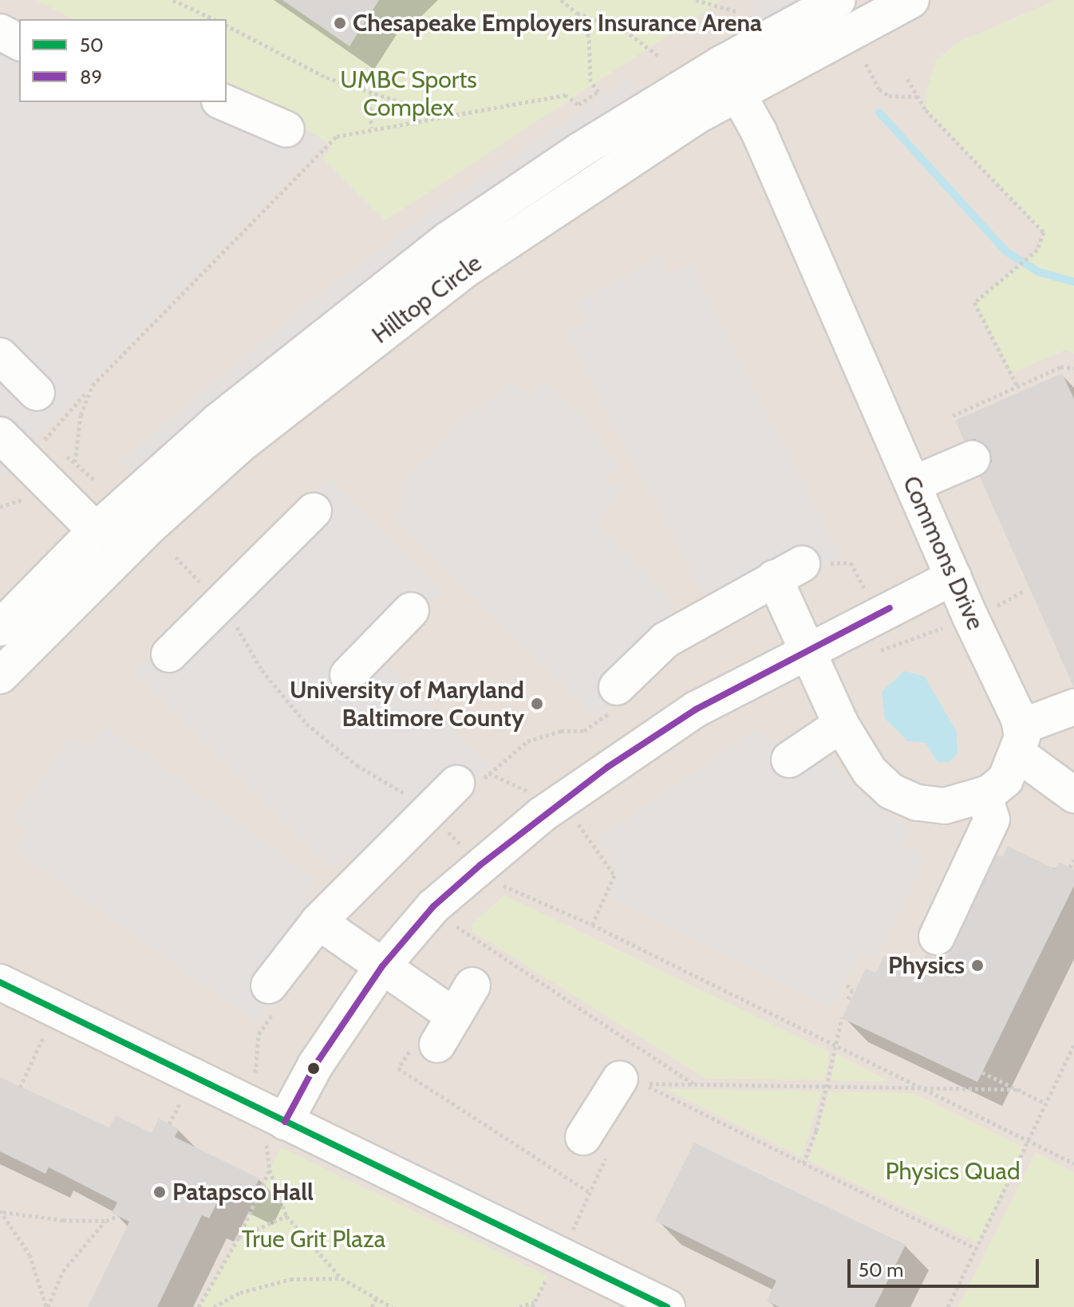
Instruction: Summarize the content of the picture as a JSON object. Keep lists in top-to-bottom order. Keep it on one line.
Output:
{"streets":{"street":["Hilltop Circle","Commons Drive"]},"crossings":[["Hilltop Circle","Commons Drive"]],"parks":["UMBC Sports Complex","Physics Quad","True Grit Plaza"],"places":["Chesapeake Employers Insurance Arena","University of Maryland Baltimore County","Physics","Patapsco Hall"],"lines":["transit line 89","transit line 50"],"legend":["50","89"],"scale_bar":"50 m"}
